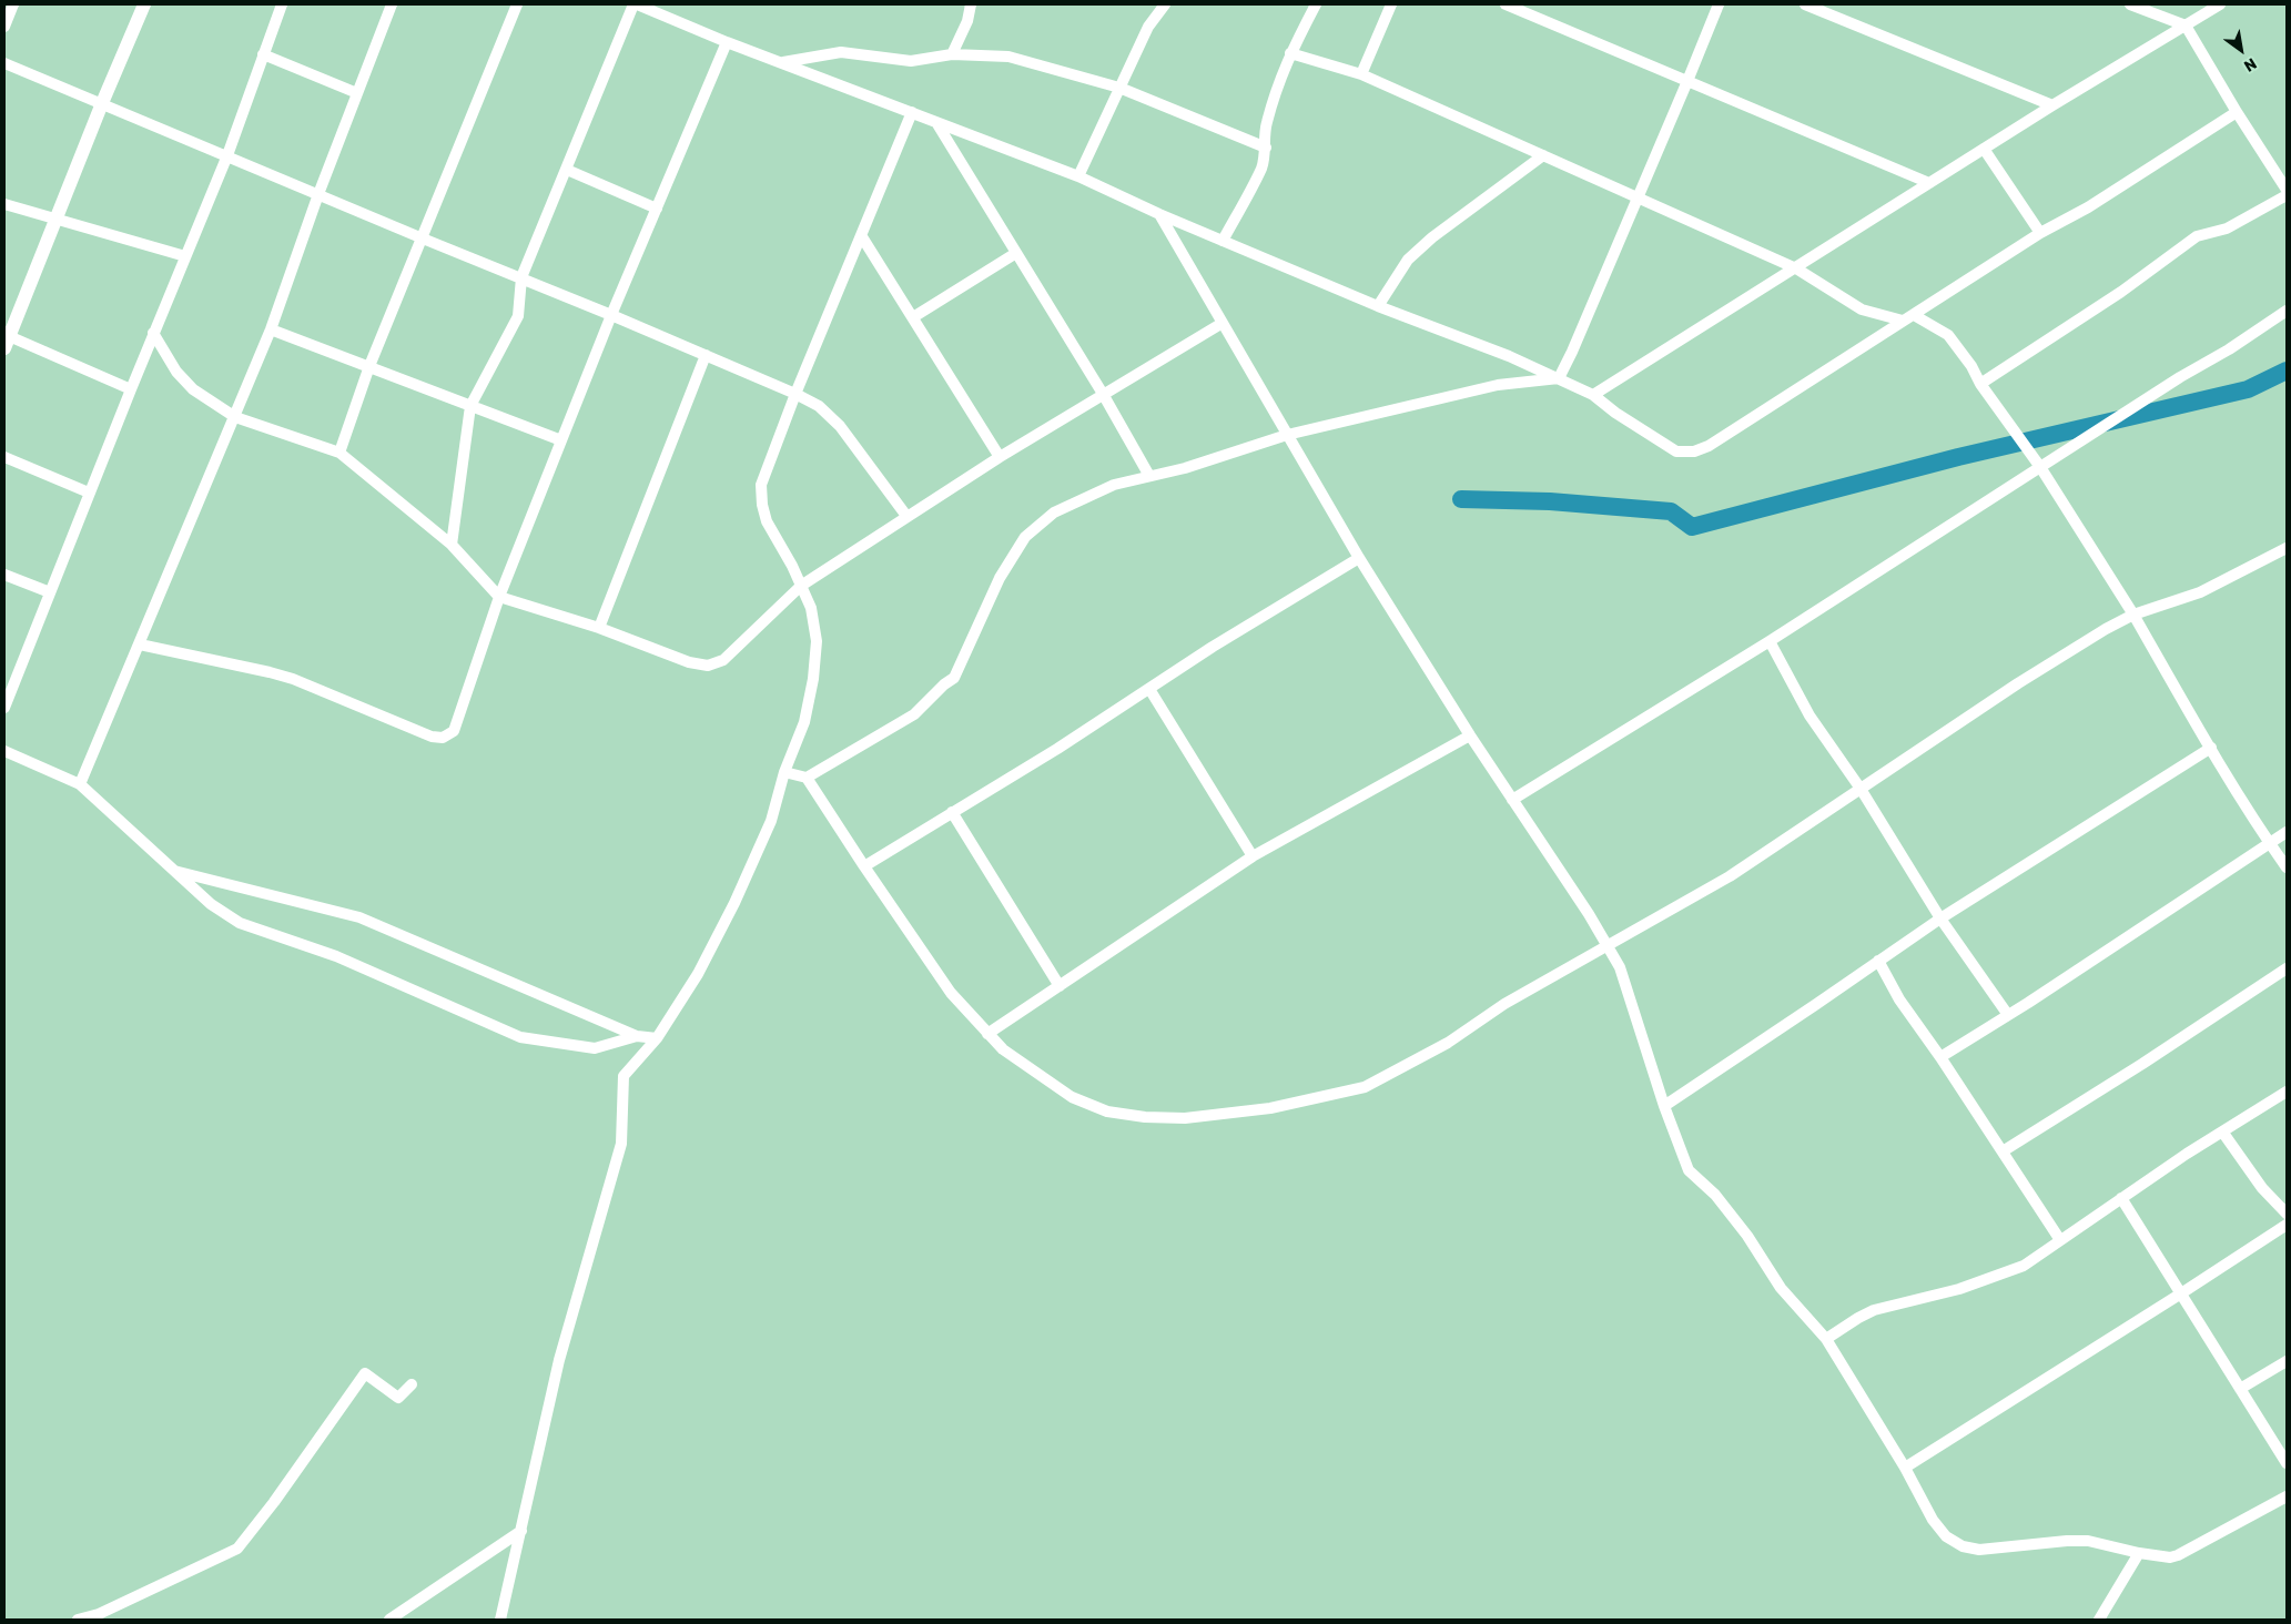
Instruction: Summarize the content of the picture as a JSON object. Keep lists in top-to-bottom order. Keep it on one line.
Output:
{"north":"bottom right"}
